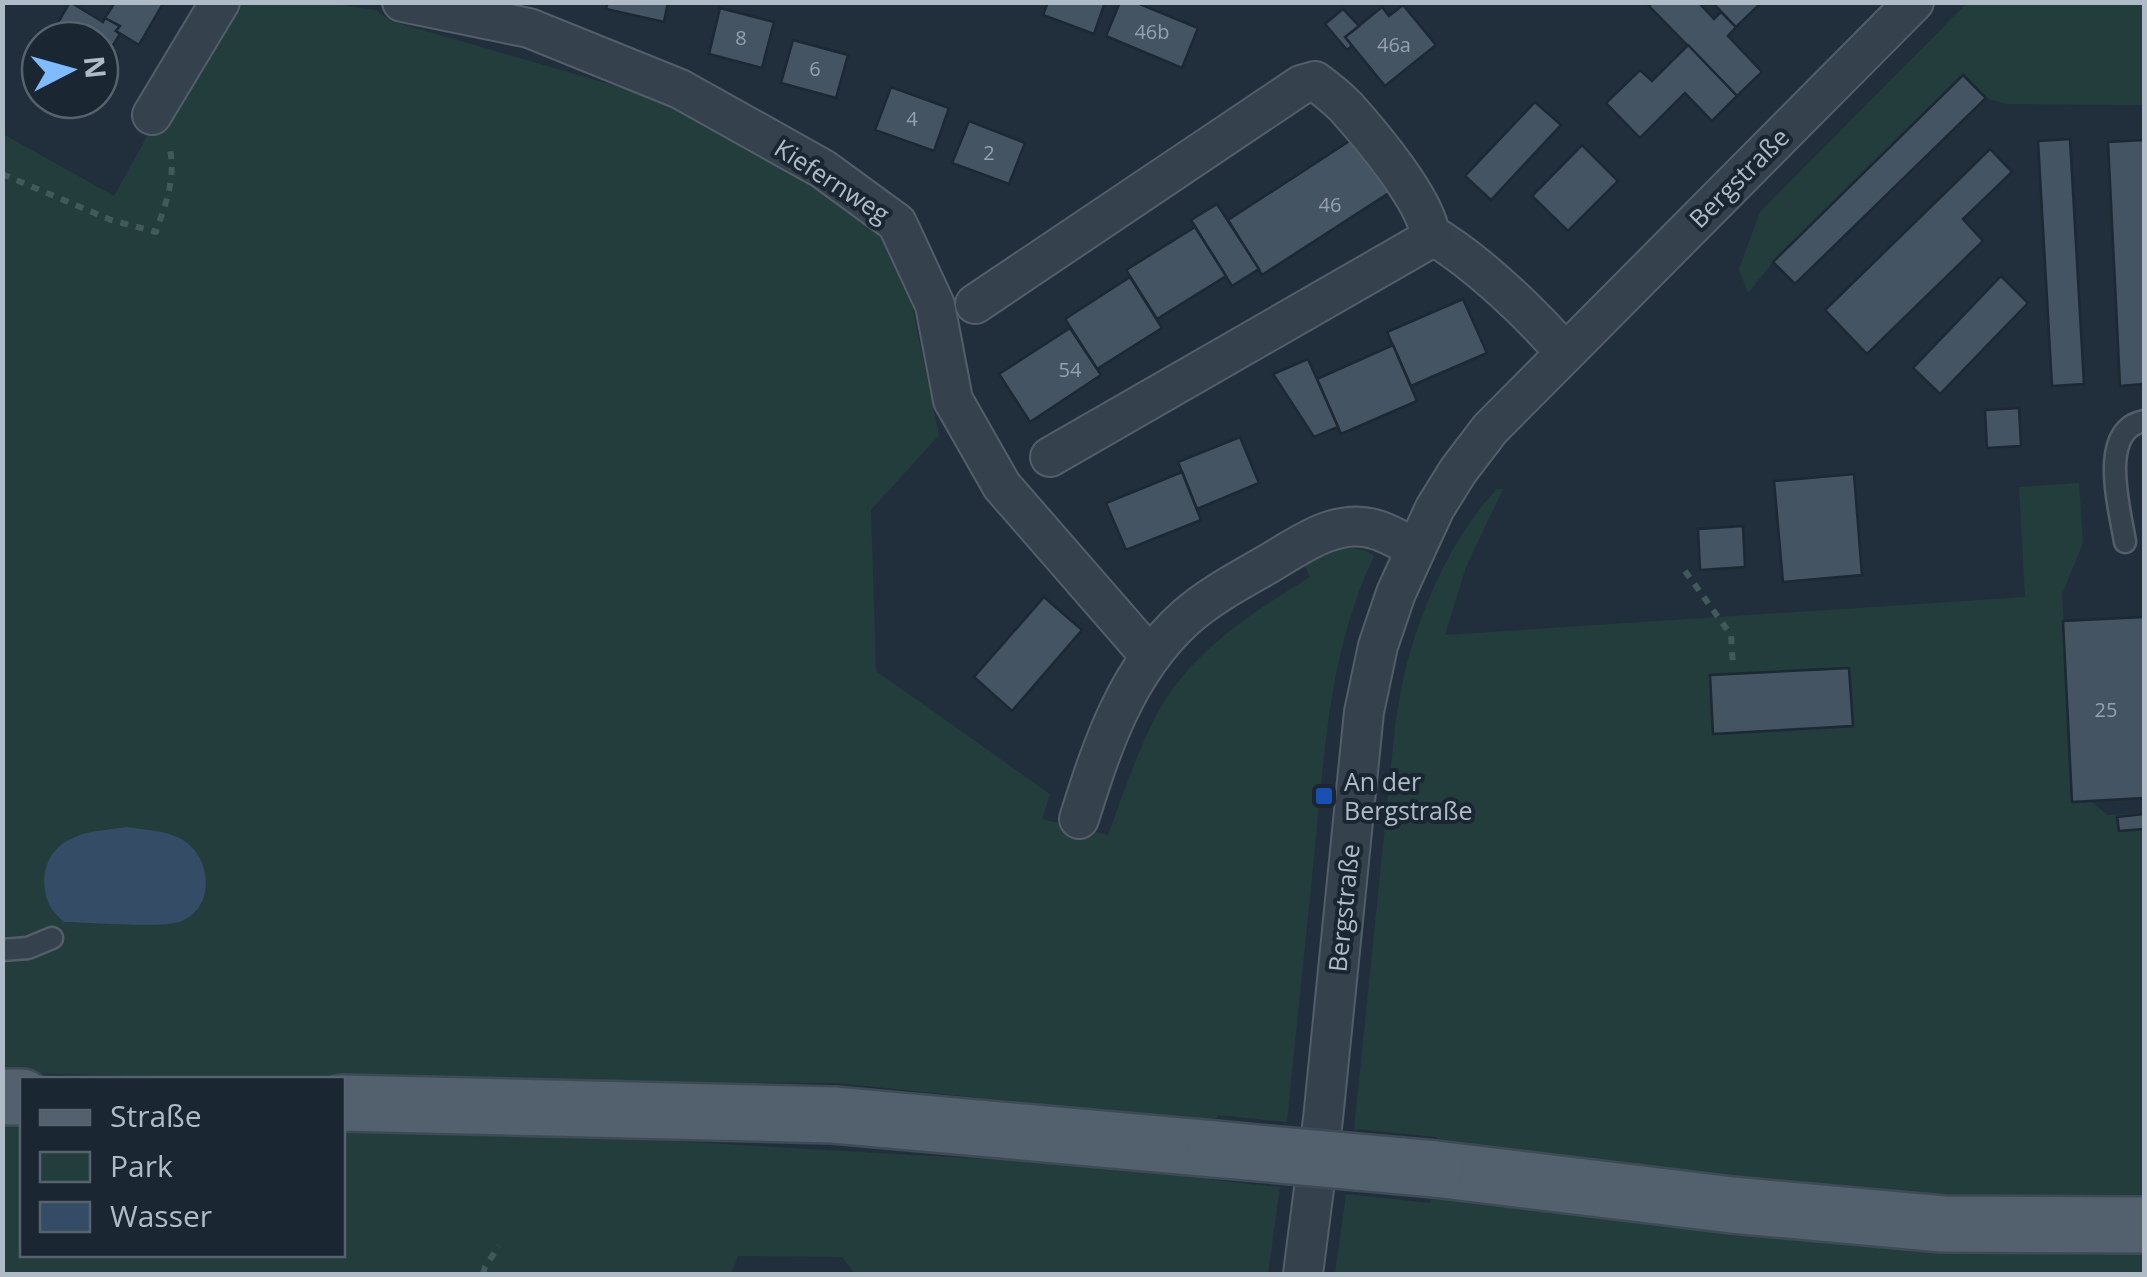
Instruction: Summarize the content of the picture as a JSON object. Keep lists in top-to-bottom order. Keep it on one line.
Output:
{"streets":{"street":["Bergstraße","Kiefernweg"]},"places":{"transit":["An der Bergstraße"]},"house_numbers":["46b","8","46a","6","4","2","46","54","25"],"legend":["Straße","Park","Wasser"],"north":"right"}
